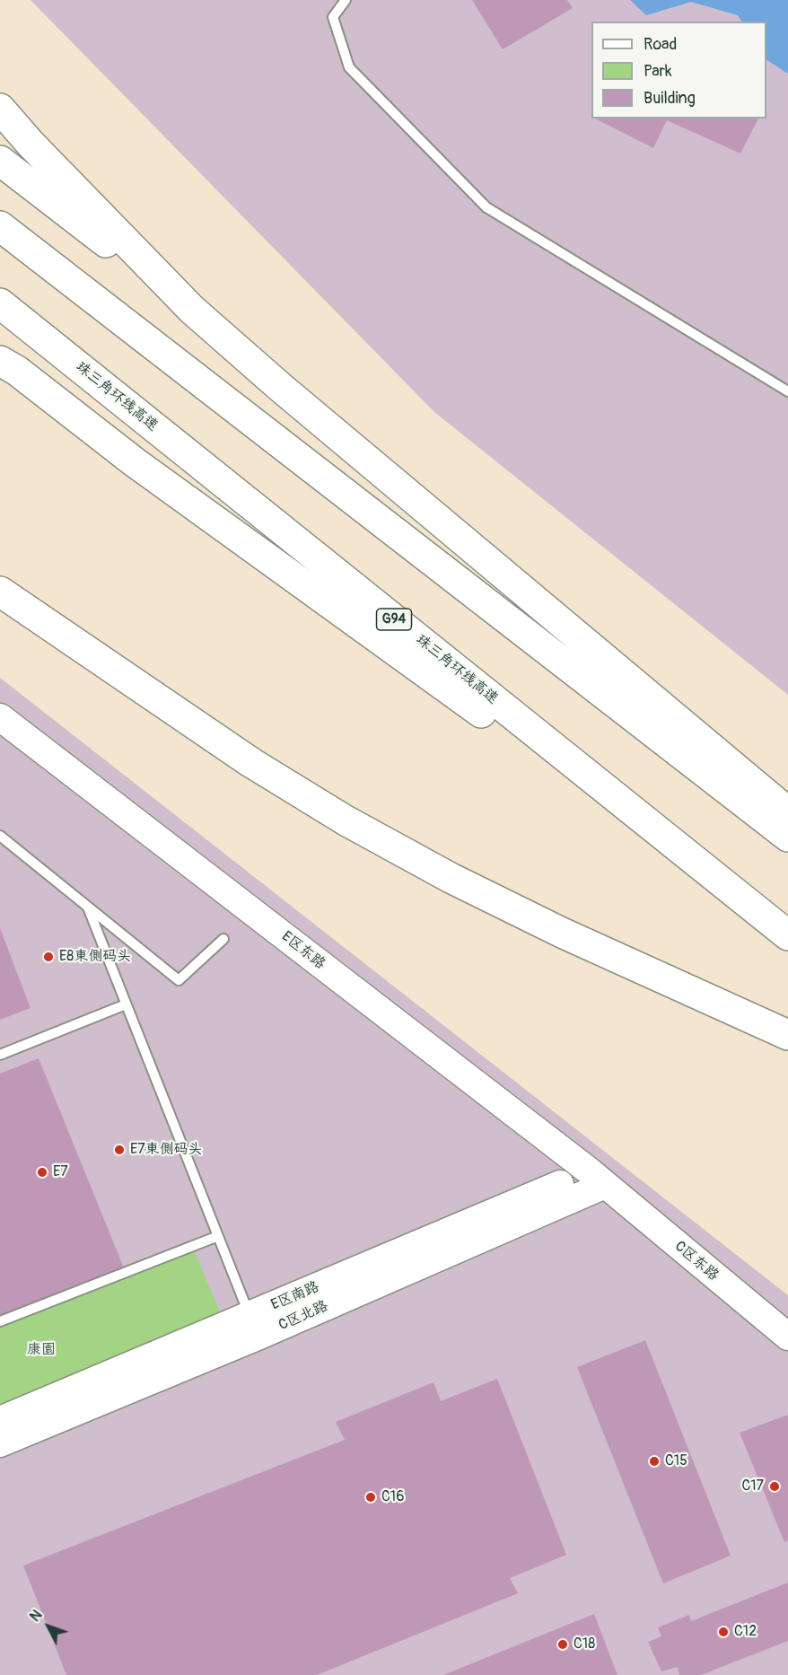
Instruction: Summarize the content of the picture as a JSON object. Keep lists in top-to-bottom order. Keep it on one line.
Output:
{"streets":{"highway":["珠三角环线高速","G94"],"street":["E区东路","C区东路","C区北路"]},"crossings":[["E区东路","C区东路"],["E区东路","C区北路"],["C区东路","C区北路"]],"parks":["康園"],"places":["E8東側码头","E7東側码头","E7","C15","C17","C16","C12","C18"],"legend":["Road","Park","Building"],"north":"top left"}
